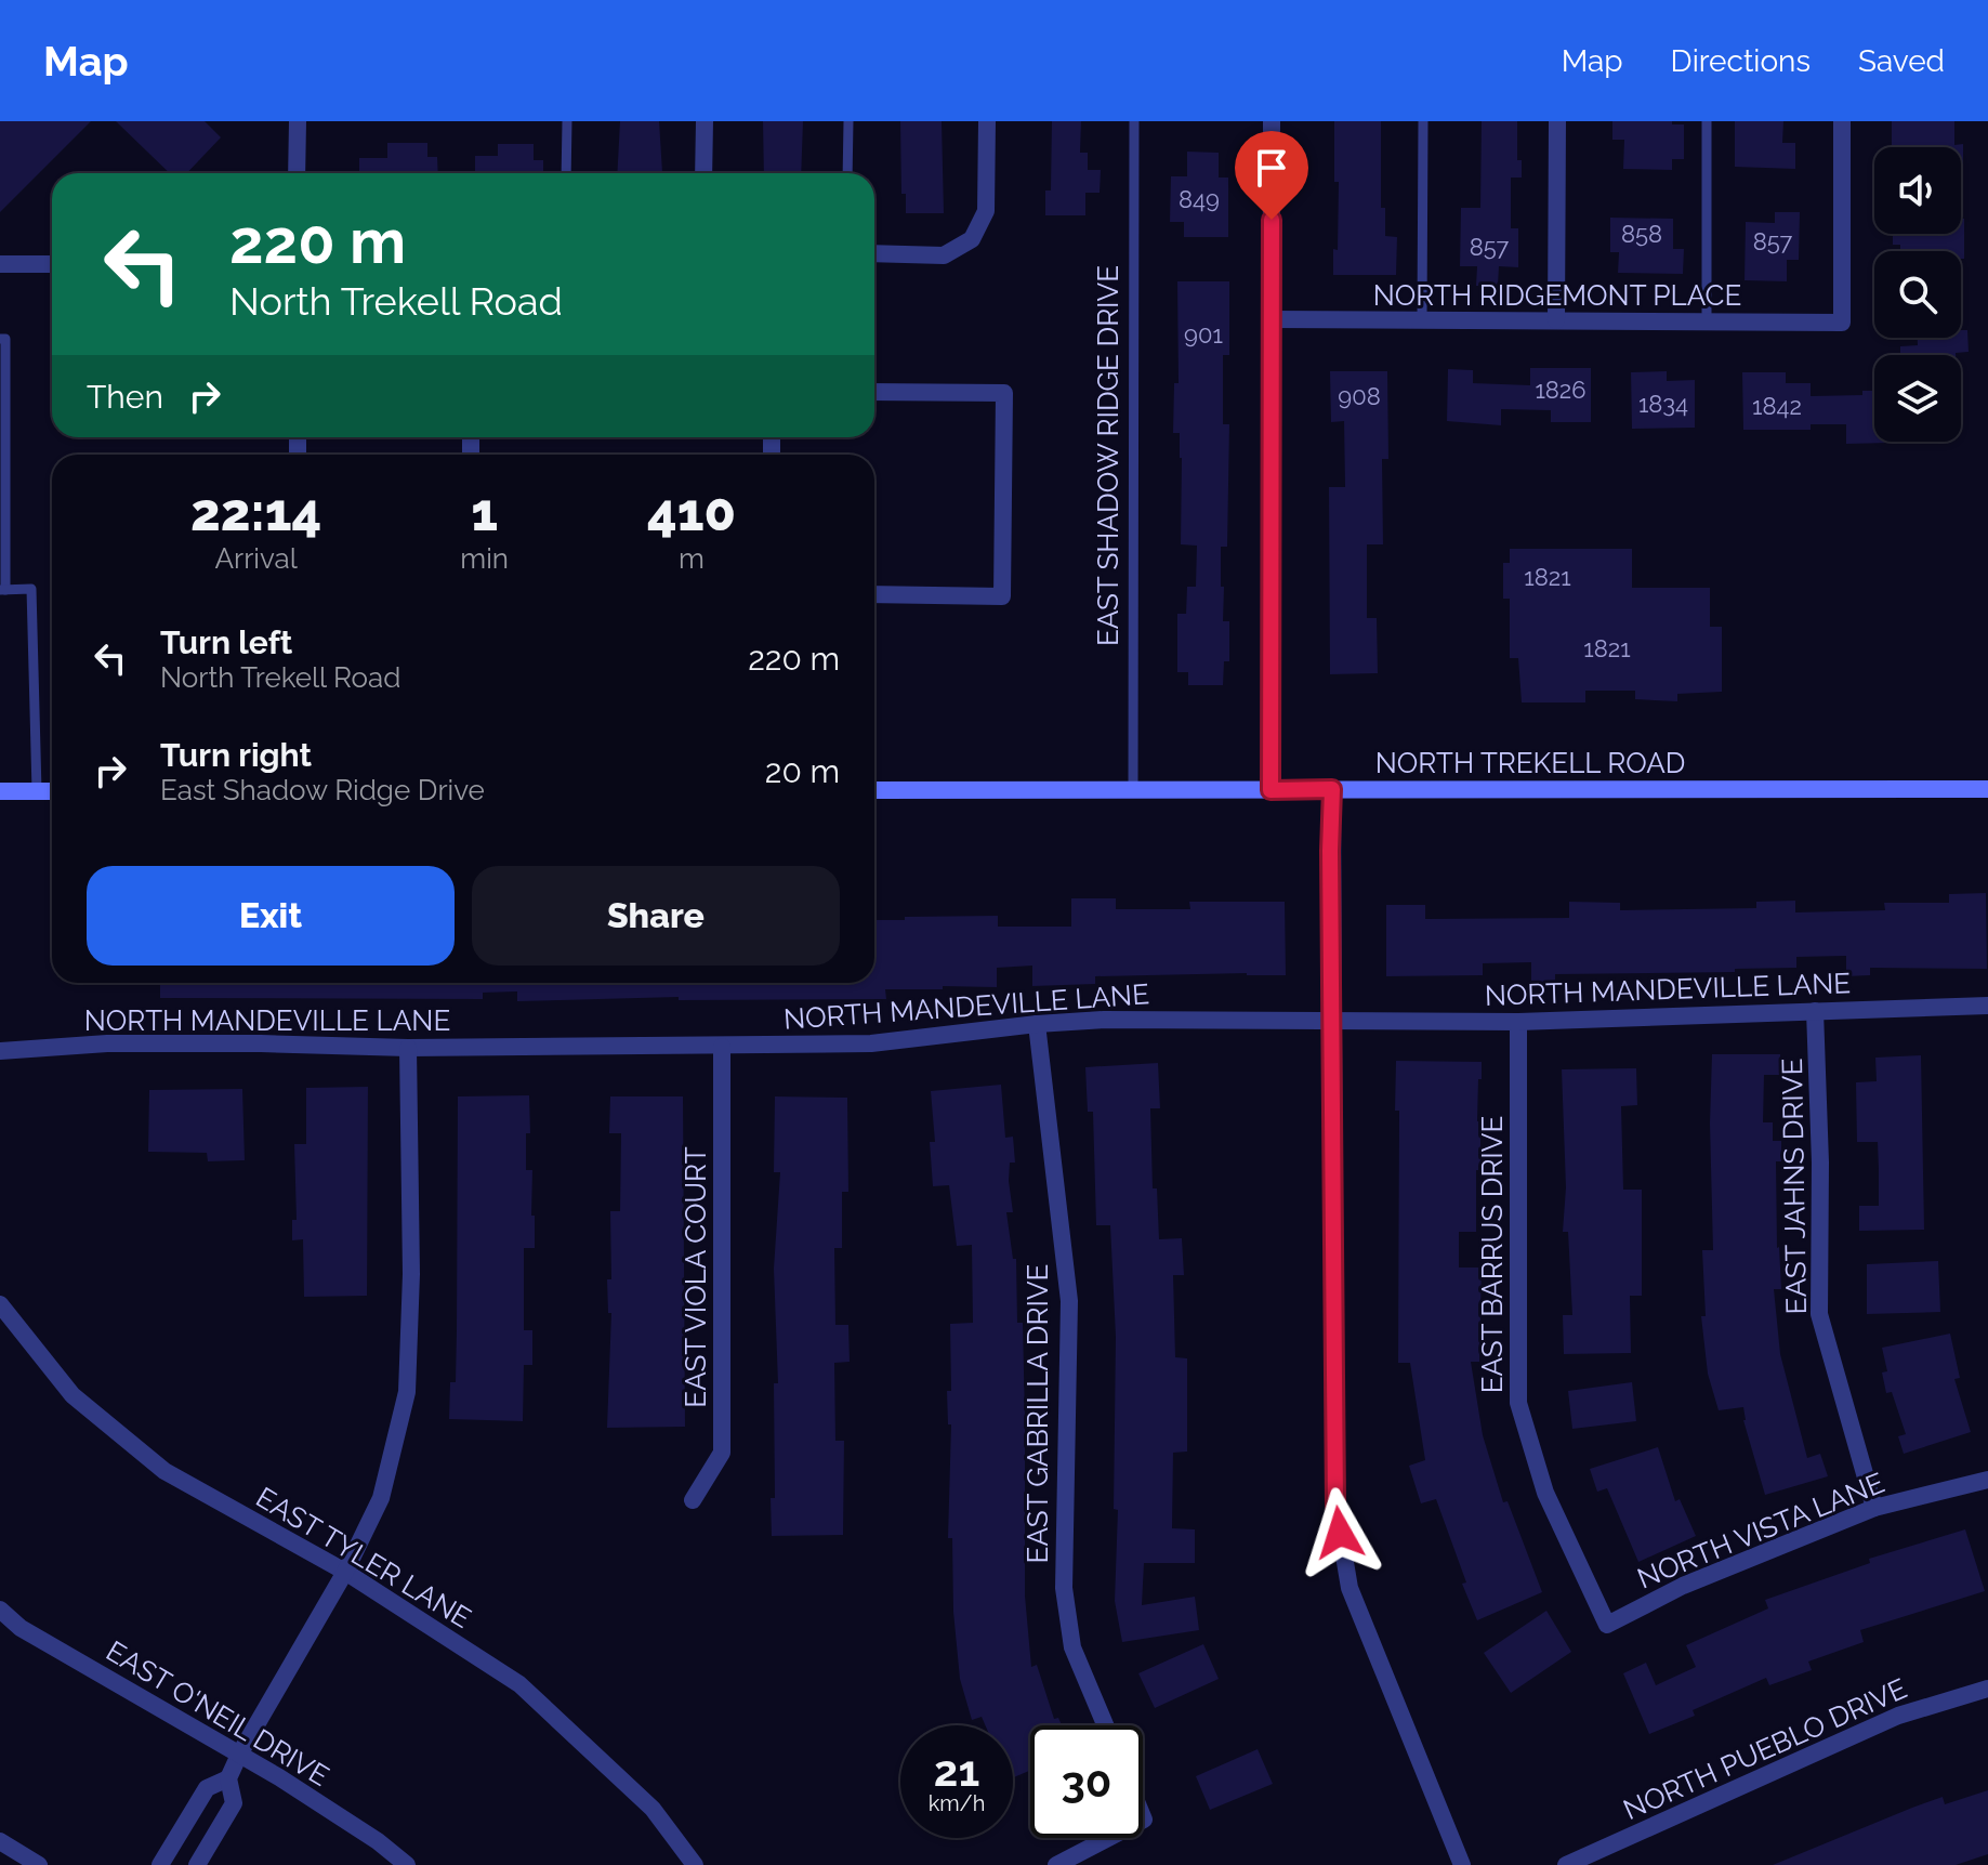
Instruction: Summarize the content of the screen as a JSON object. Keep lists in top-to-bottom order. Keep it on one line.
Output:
{"streets":{"main road":["NORTH TREKELL ROAD"],"street":["NORTH RIDGEMONT PLACE","NORTH MANDEVILLE LANE","EAST JAHNS DRIVE","EAST BARRUS DRIVE","EAST VIOLA COURT","EAST GABRILLA DRIVE","NORTH VISTA LANE","EAST TYLER LANE","EAST O'NEIL DRIVE","NORTH PUEBLO DRIVE"],"lane":["EAST SHADOW RIDGE DRIVE"]},"crossings":[["EAST SHADOW RIDGE DRIVE","NORTH TREKELL ROAD"],["NORTH MANDEVILLE LANE","EAST JAHNS DRIVE"],["NORTH MANDEVILLE LANE","EAST BARRUS DRIVE"],["NORTH MANDEVILLE LANE","EAST VIOLA COURT"],["NORTH MANDEVILLE LANE","EAST GABRILLA DRIVE"],["EAST JAHNS DRIVE","NORTH VISTA LANE"],["EAST BARRUS DRIVE","NORTH VISTA LANE"]],"house_numbers":["849","858","857","857","901","1826","908","1834","1842","1821","1821"],"page":{"header":"Map","nav":["Map","Directions","Saved"],"turn":["220 m","North Trekell Road"],"then":"Then","eta":["22:14","Arrival","1","min","410","m"],"list":[{"name":"Turn left","note":"North Trekell Road","value":"220 m"},{"name":"Turn right","note":"East Shadow Ridge Drive","value":"20 m"}],"buttons":["Exit","Share"],"speed":"21 km/h","limit":"30"}}
